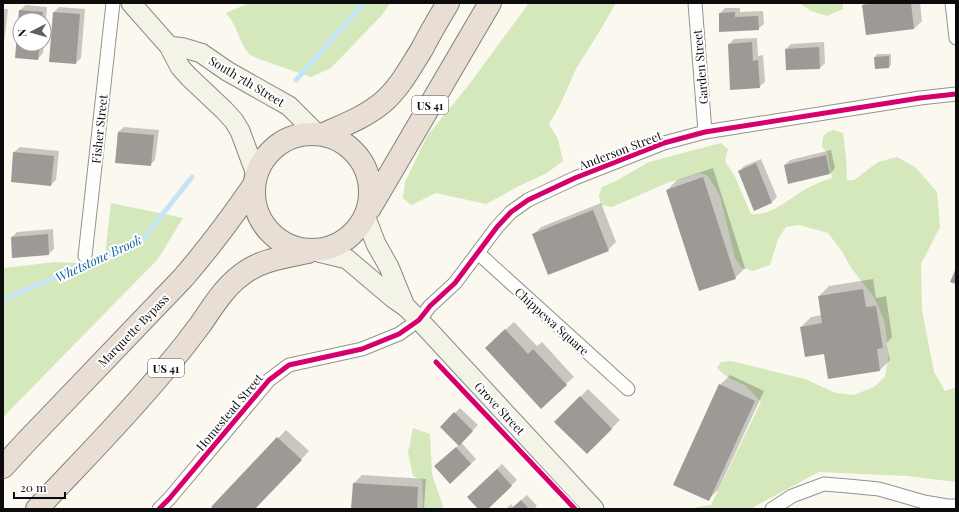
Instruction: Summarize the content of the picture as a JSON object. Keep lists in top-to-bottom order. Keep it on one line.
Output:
{"streets":{"highway":["US 41","Marquette Bypass"],"main road":["South 7th Street","Grove Street"],"street":["Garden Street","Fisher Street","Anderson Street","Chippewa Square","Homestead Street"]},"crossings":[["Garden Street","Anderson Street"],["South 7th Street","US 41"],["South 7th Street","Marquette Bypass"],["South 7th Street","Grove Street"],["US 41","Marquette Bypass"],["US 41","Grove Street"],["Anderson Street","Chippewa Square"],["Anderson Street","Grove Street"],["Anderson Street","Homestead Street"],["Marquette Bypass","Grove Street"],["Grove Street","Homestead Street"]],"water":["Whetstone Brook"],"scale_bar":"20 m","north":"left"}
